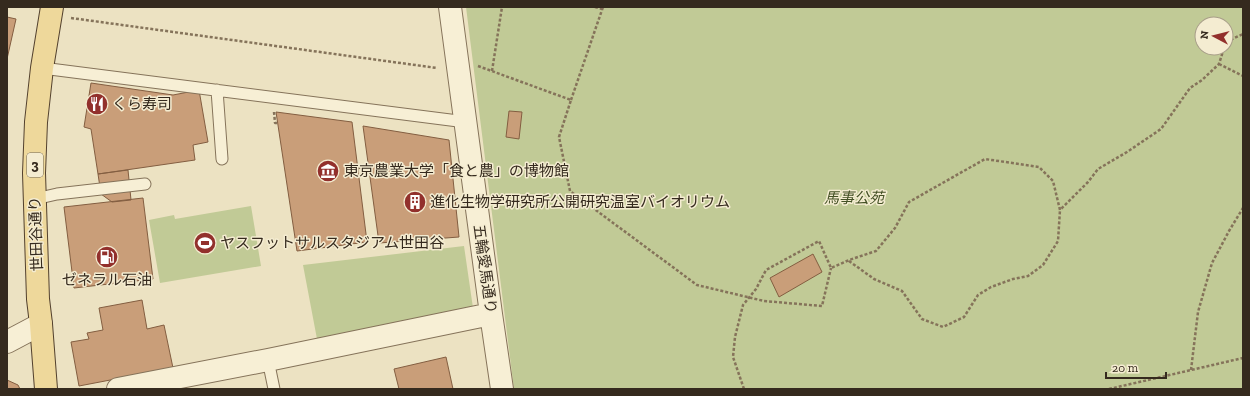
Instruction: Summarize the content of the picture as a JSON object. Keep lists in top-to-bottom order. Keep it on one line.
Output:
{"streets":{"main road":["3","世田谷通り"],"street":["五輪愛馬通り"]},"parks":["馬事公苑"],"places":{"restaurant":["くら寿司"],"museum":["東京農業大学「食と農」の博物館"],"building":["進化生物学研究所公開研究温室バイオリウム"],"sports":["ヤスフットサルスタジアム世田谷"],"fuel station":["ゼネラル石油"]},"scale_bar":"20 m","north":"left"}
